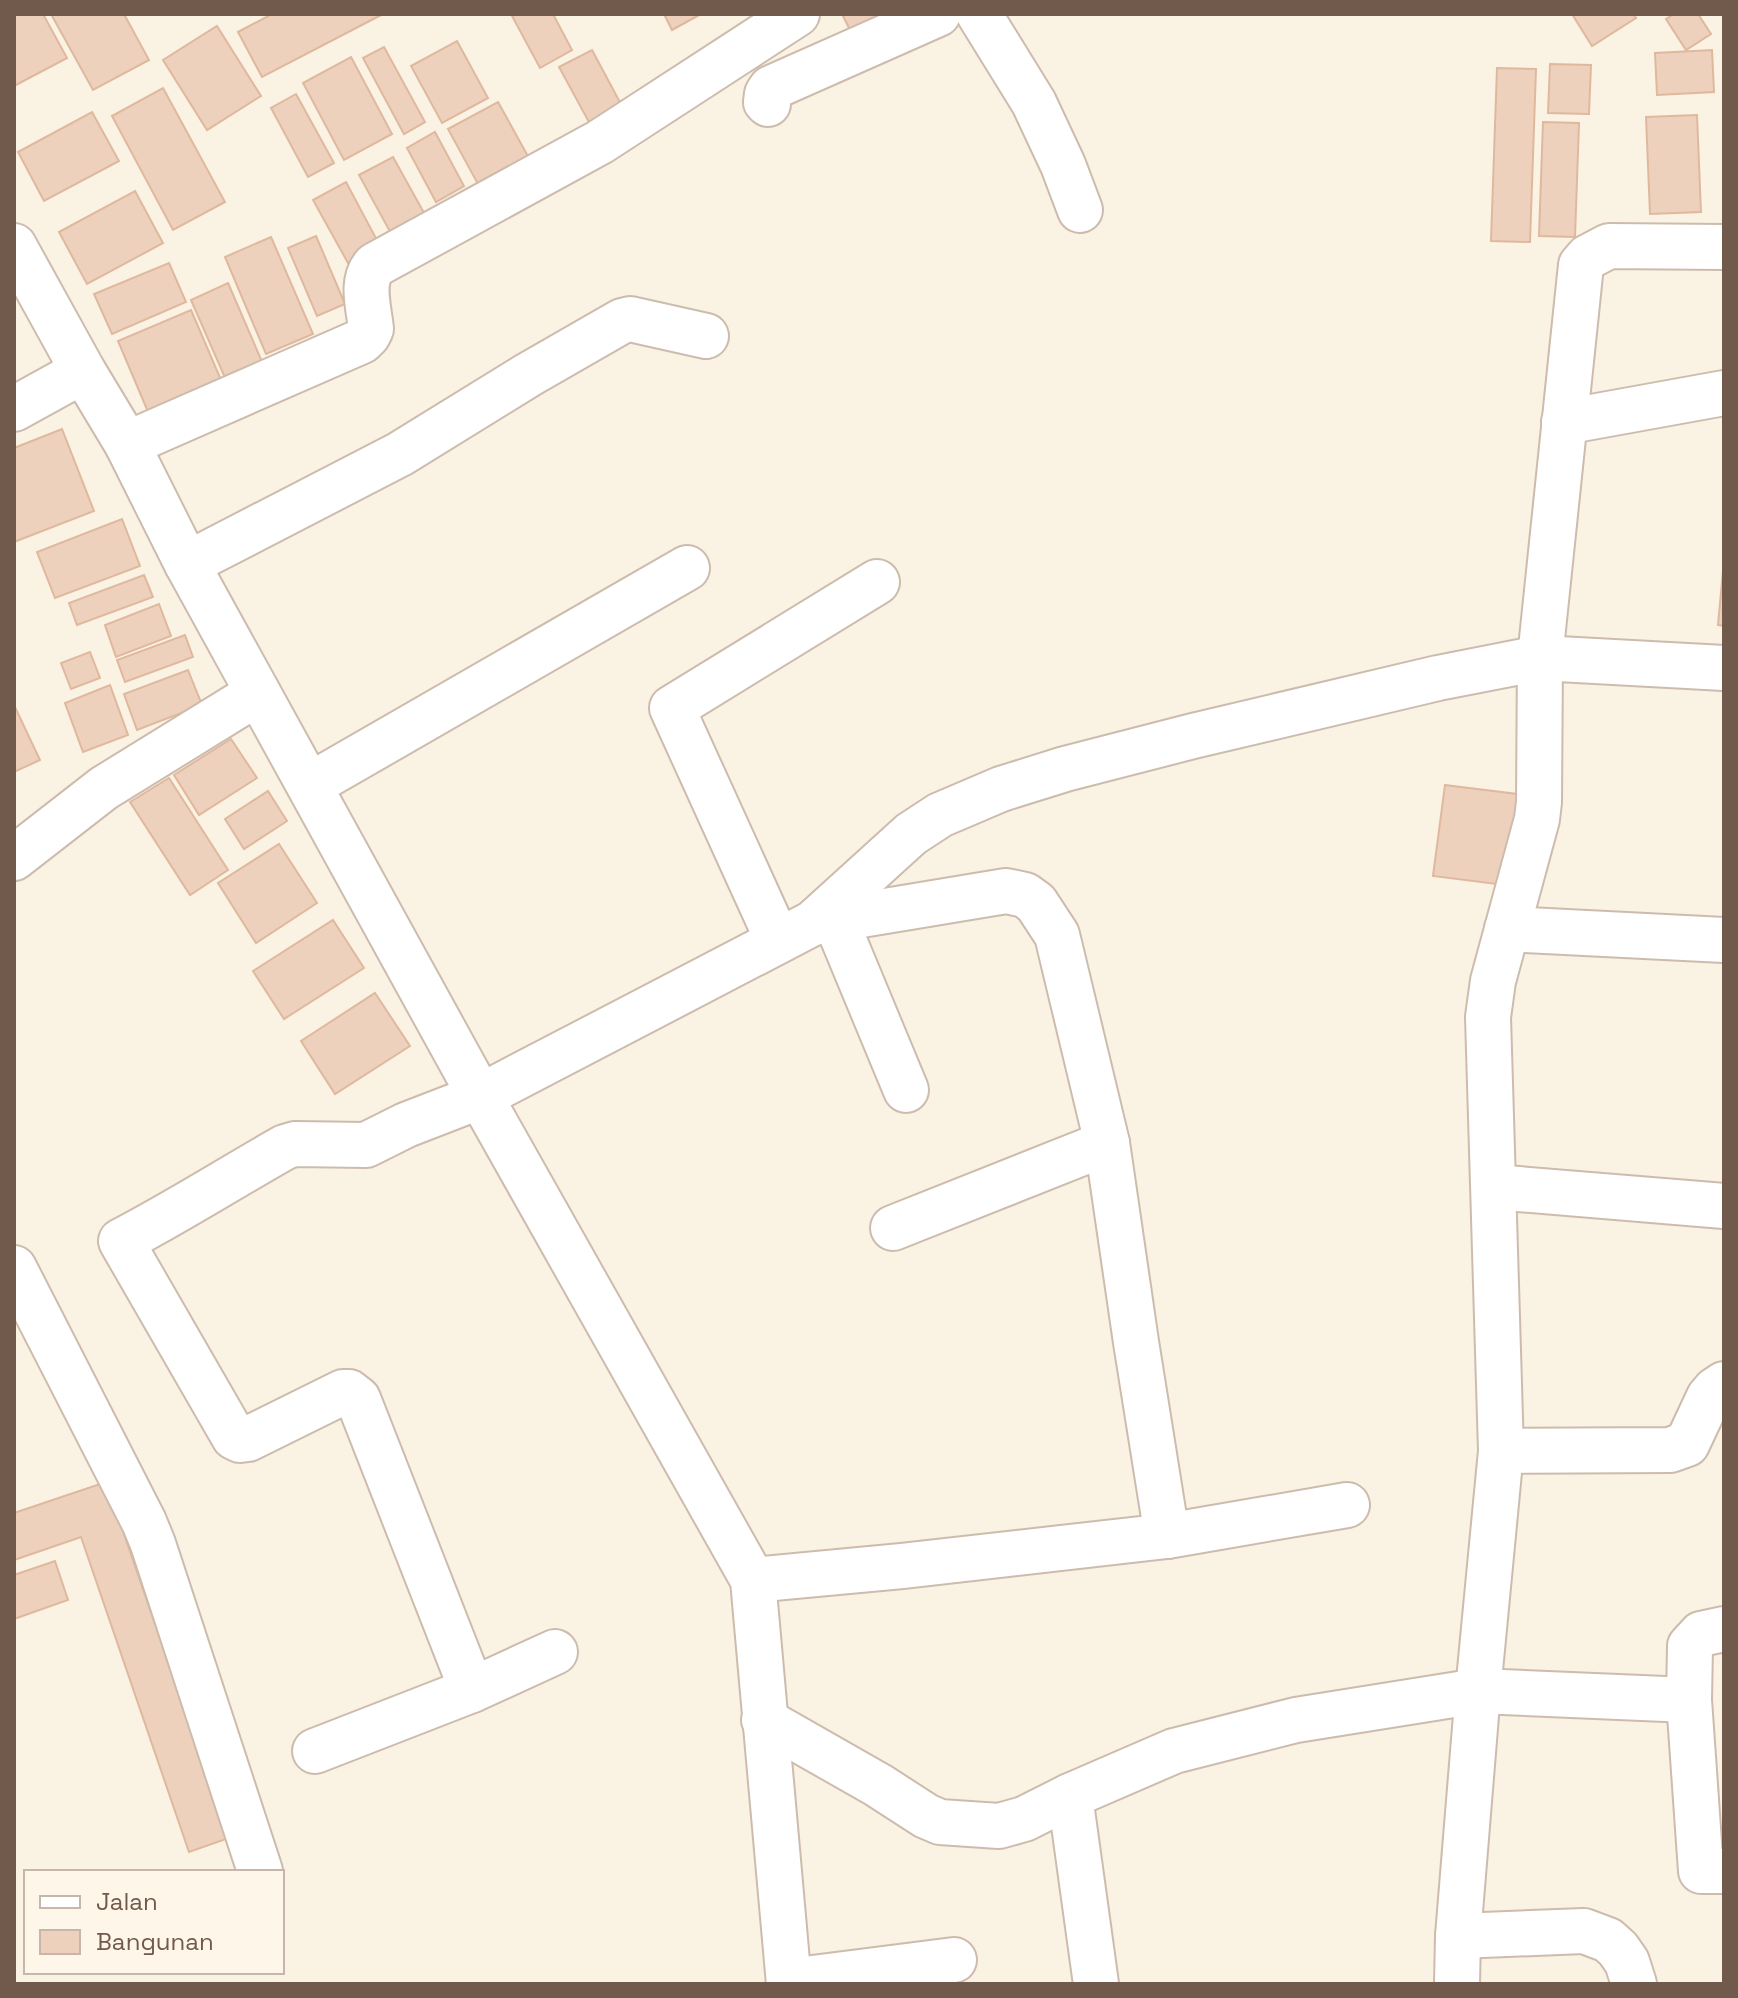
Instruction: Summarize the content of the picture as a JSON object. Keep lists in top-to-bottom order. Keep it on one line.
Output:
{"legend":["Jalan","Bangunan"]}
